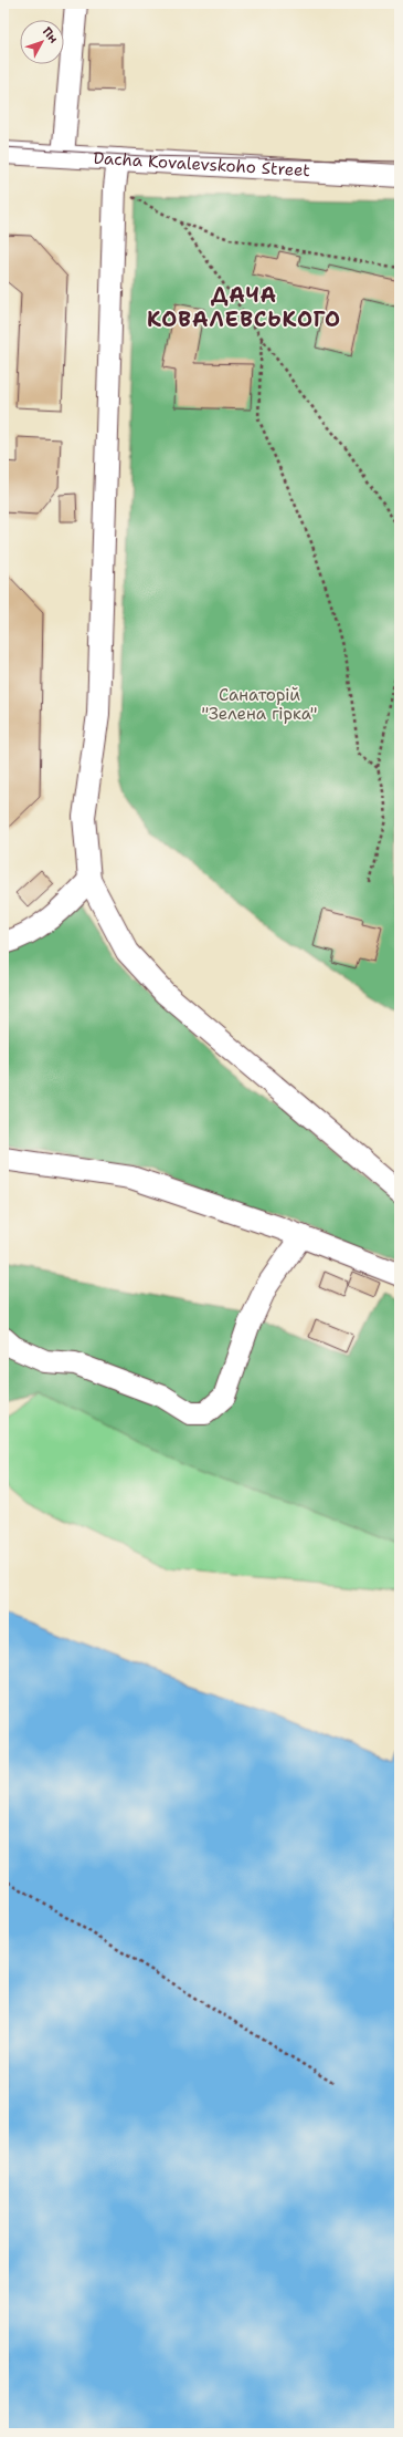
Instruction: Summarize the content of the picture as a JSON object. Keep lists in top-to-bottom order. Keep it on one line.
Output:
{"streets":{"street":["Dacha Kovalevskoho Street"]},"districts":["ДАЧА КОВАЛЕВСЬКОГО"],"parks":["Санаторій \"Зелена гірка\""],"north":"top right"}
